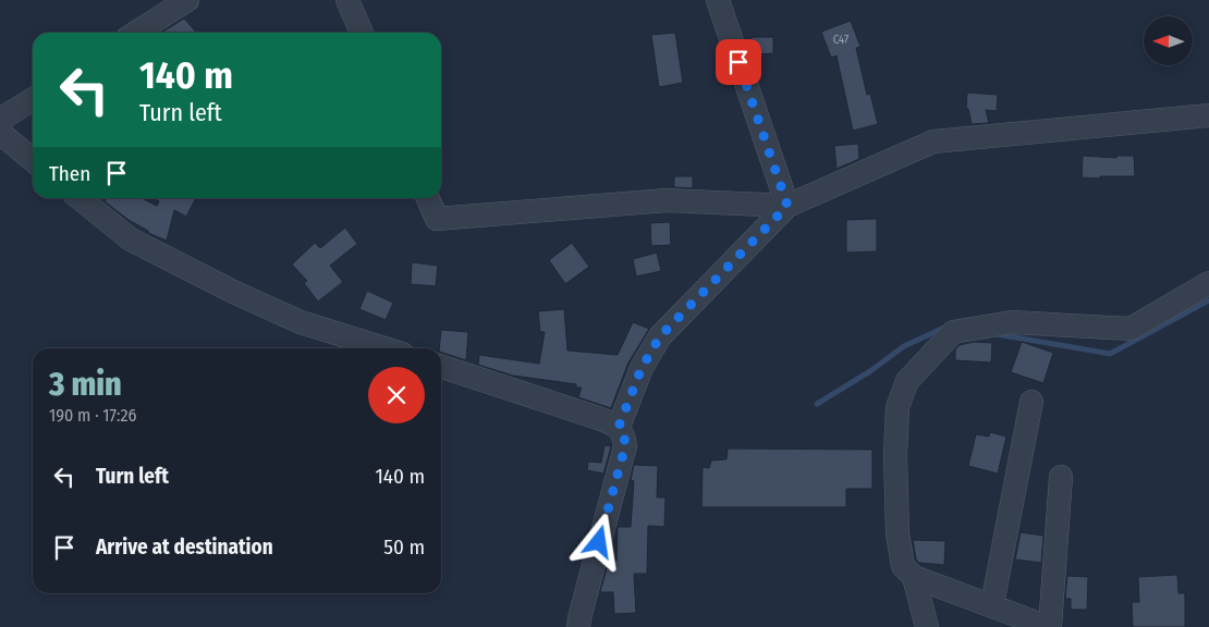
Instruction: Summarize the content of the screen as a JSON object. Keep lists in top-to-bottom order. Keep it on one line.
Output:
{"house_numbers":["C47"],"north":"left","page":{"turn":["140 m","Turn left"],"then":"Then","heading":["3 min","190 m · 17:26"],"list":[{"name":"Turn left","value":"140 m"},{"name":"Arrive at destination","value":"50 m"}]}}
